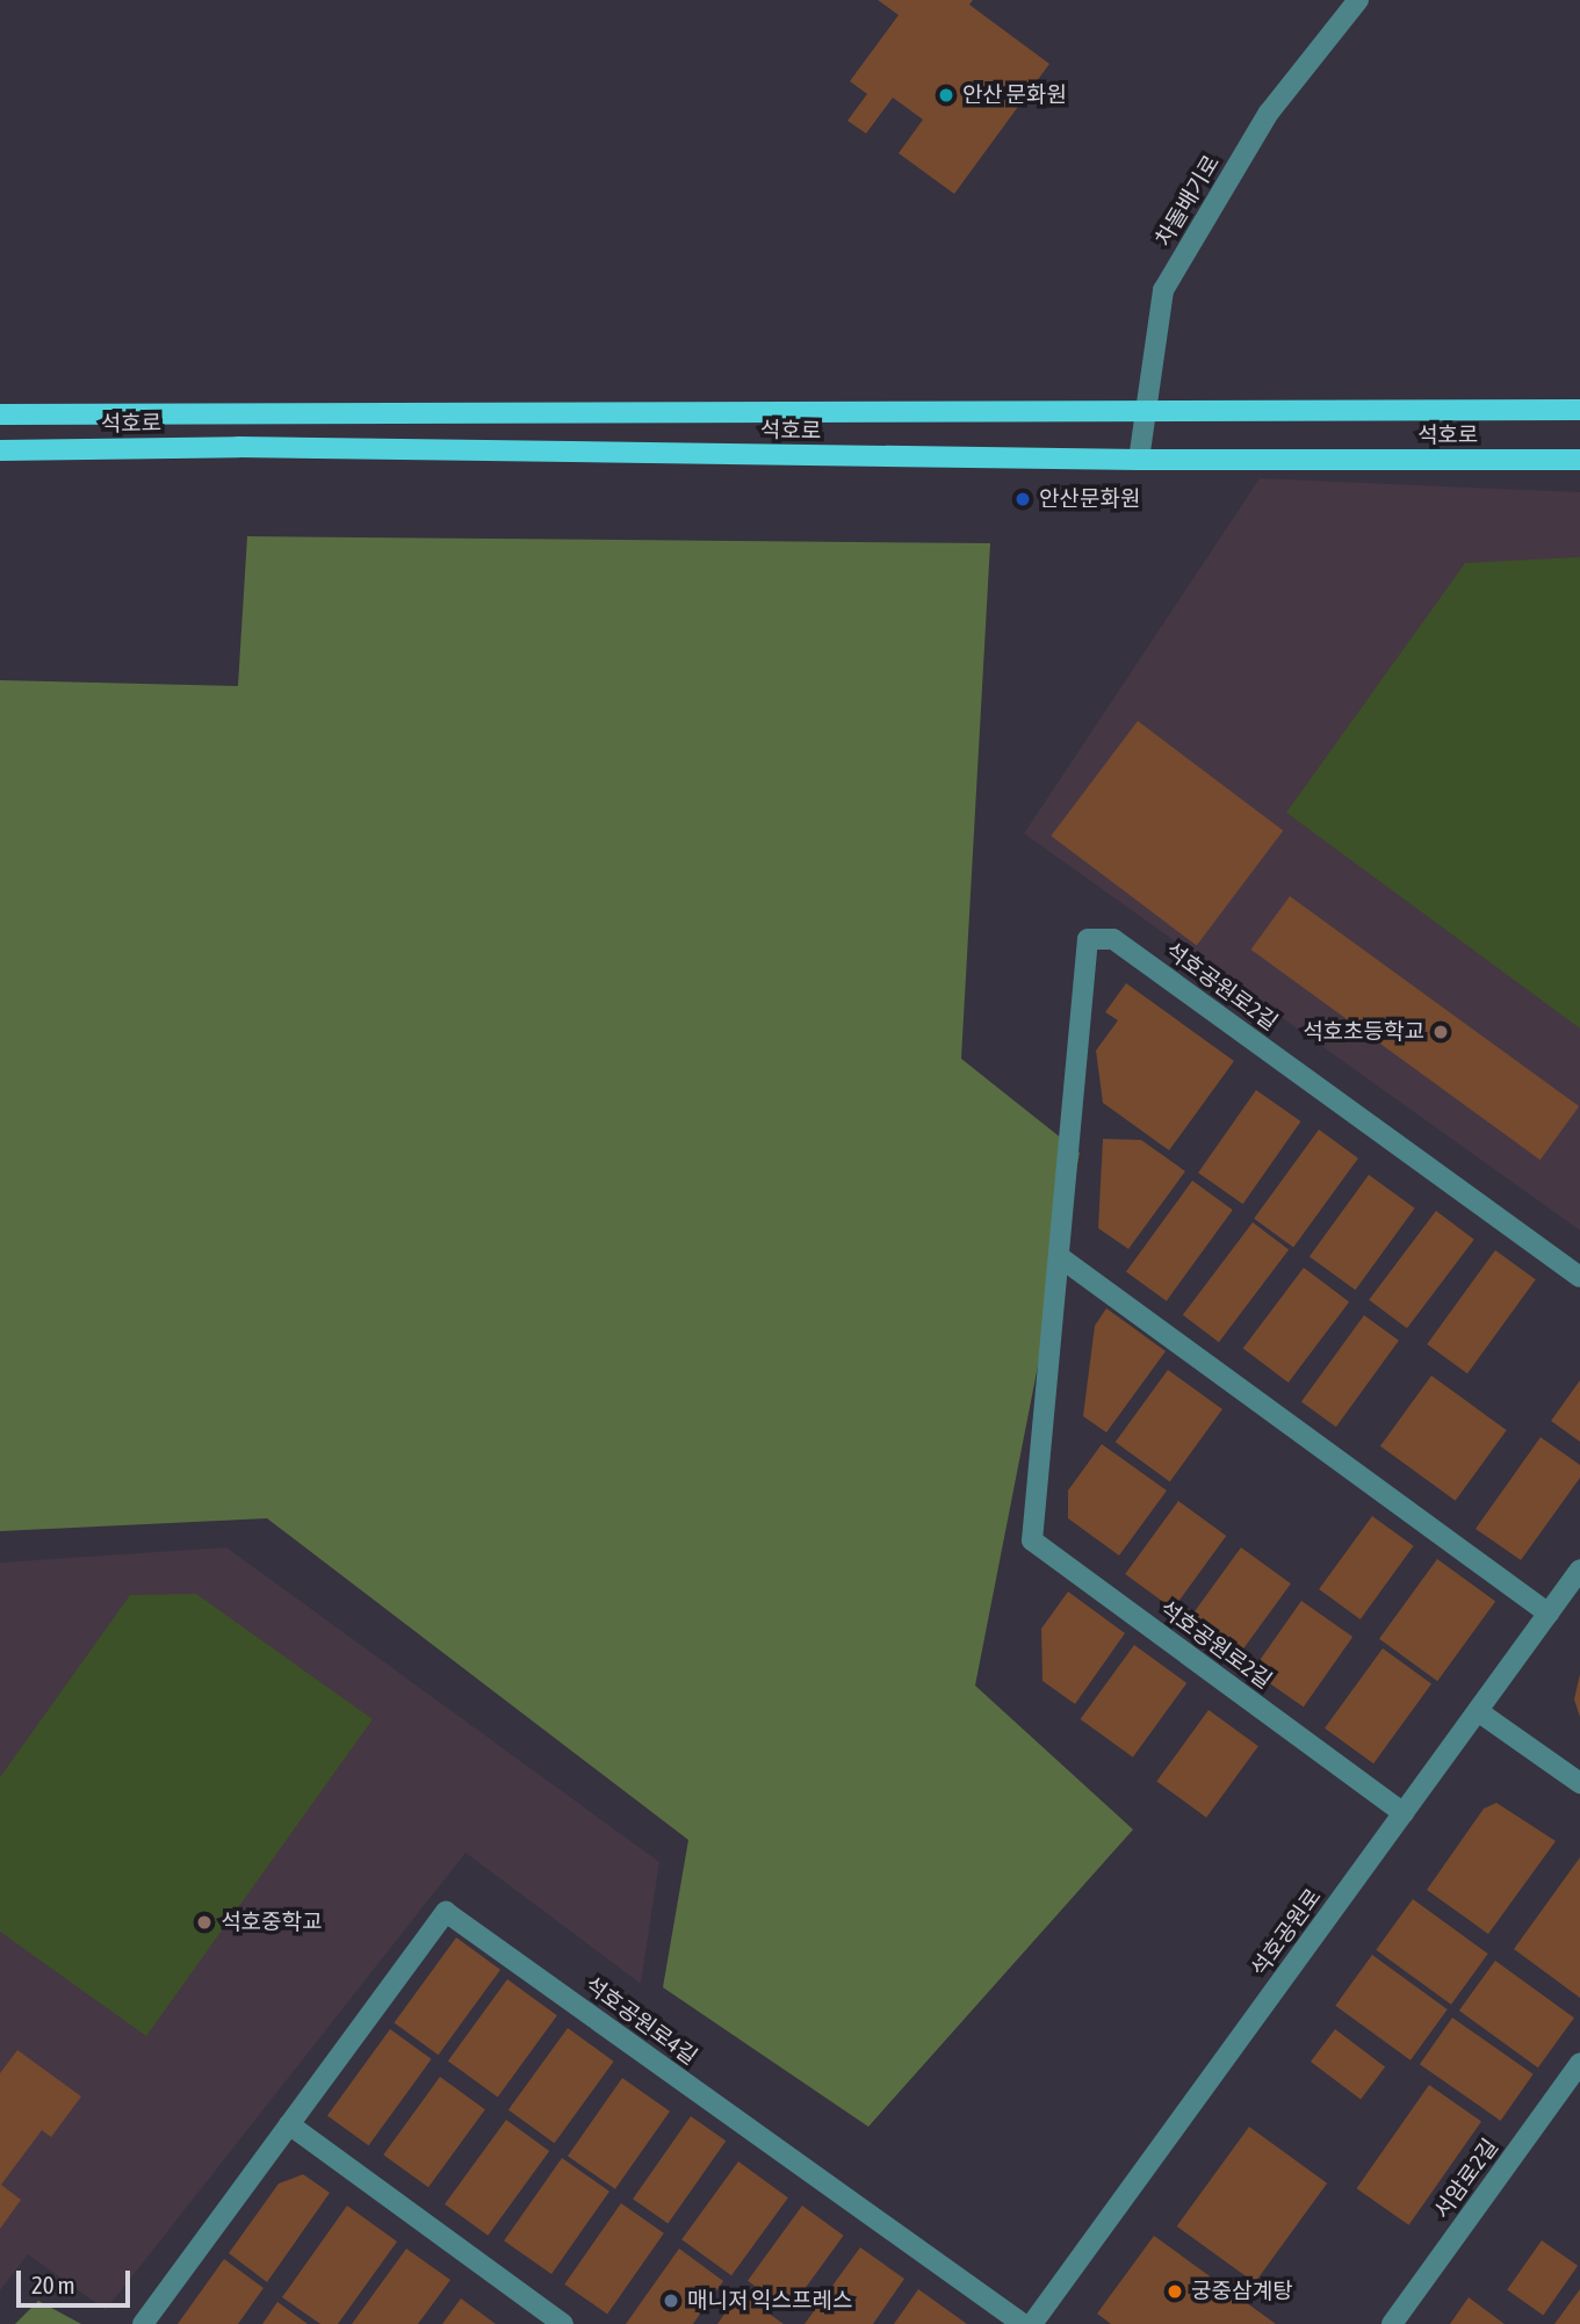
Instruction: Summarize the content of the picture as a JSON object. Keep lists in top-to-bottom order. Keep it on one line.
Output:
{"streets":{"main road":["석호로"],"street":["차돌배기로","석호공원로2길","석호공원로","석호공원로4길","서암로2길"]},"crossings":[["차돌배기로","석호로"],["석호공원로2길","석호공원로"]],"places":["안산 문화원","안산문화원","석호초등학교","석호중학교","궁중삼계탕","매니저 익스프레스"],"scale_bar":"20 m"}
